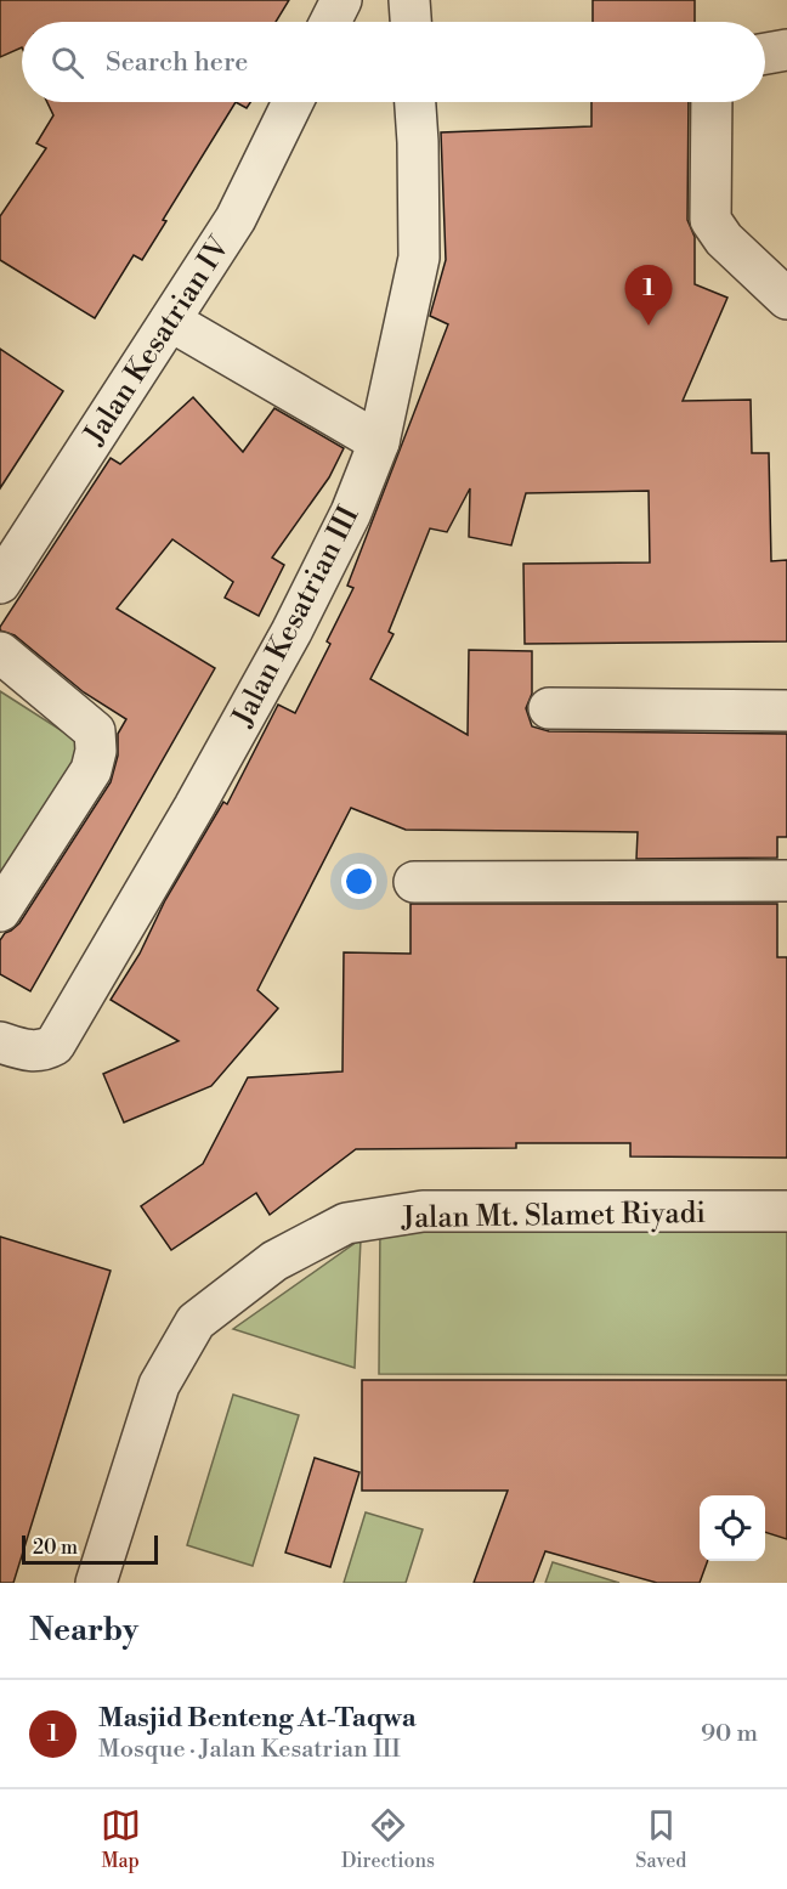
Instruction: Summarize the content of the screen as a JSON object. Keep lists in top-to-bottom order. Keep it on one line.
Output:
{"streets":{"street":["Jalan Kesatrian IV","Jalan Kesatrian III","Jalan Mt. Slamet Riyadi"]},"scale_bar":"20 m","page":{"search":"Search here","pins":"1","scale":"20 m","heading":"Nearby","list":[{"mark":"1","name":"Masjid Benteng At-Taqwa","note":"Mosque · Jalan Kesatrian III","value":"90 m"}],"nav":["Map","Directions","Saved"]}}
